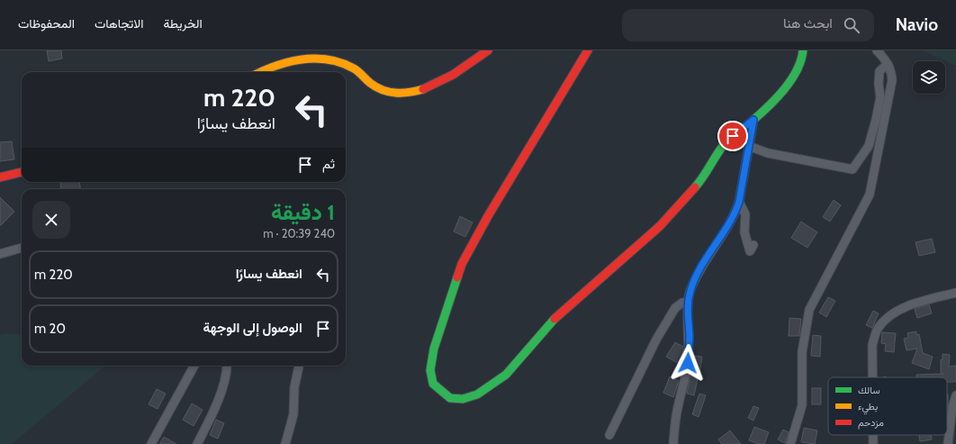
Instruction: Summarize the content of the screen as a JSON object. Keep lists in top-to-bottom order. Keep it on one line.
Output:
{"legend":["سالك","بطيء","مزدحم"],"page":{"header":"Navio","search":"ابحث هنا","nav":["الخريطة","الاتجاهات","المحفوظات"],"turn":["220 m","انعطف يسارًا"],"then":"ثم","heading":["1 دقيقة","240 m · 20:39"],"list":[{"name":"انعطف يسارًا","value":"220 m"},{"name":"الوصول إلى الوجهة","value":"20 m"}]}}
